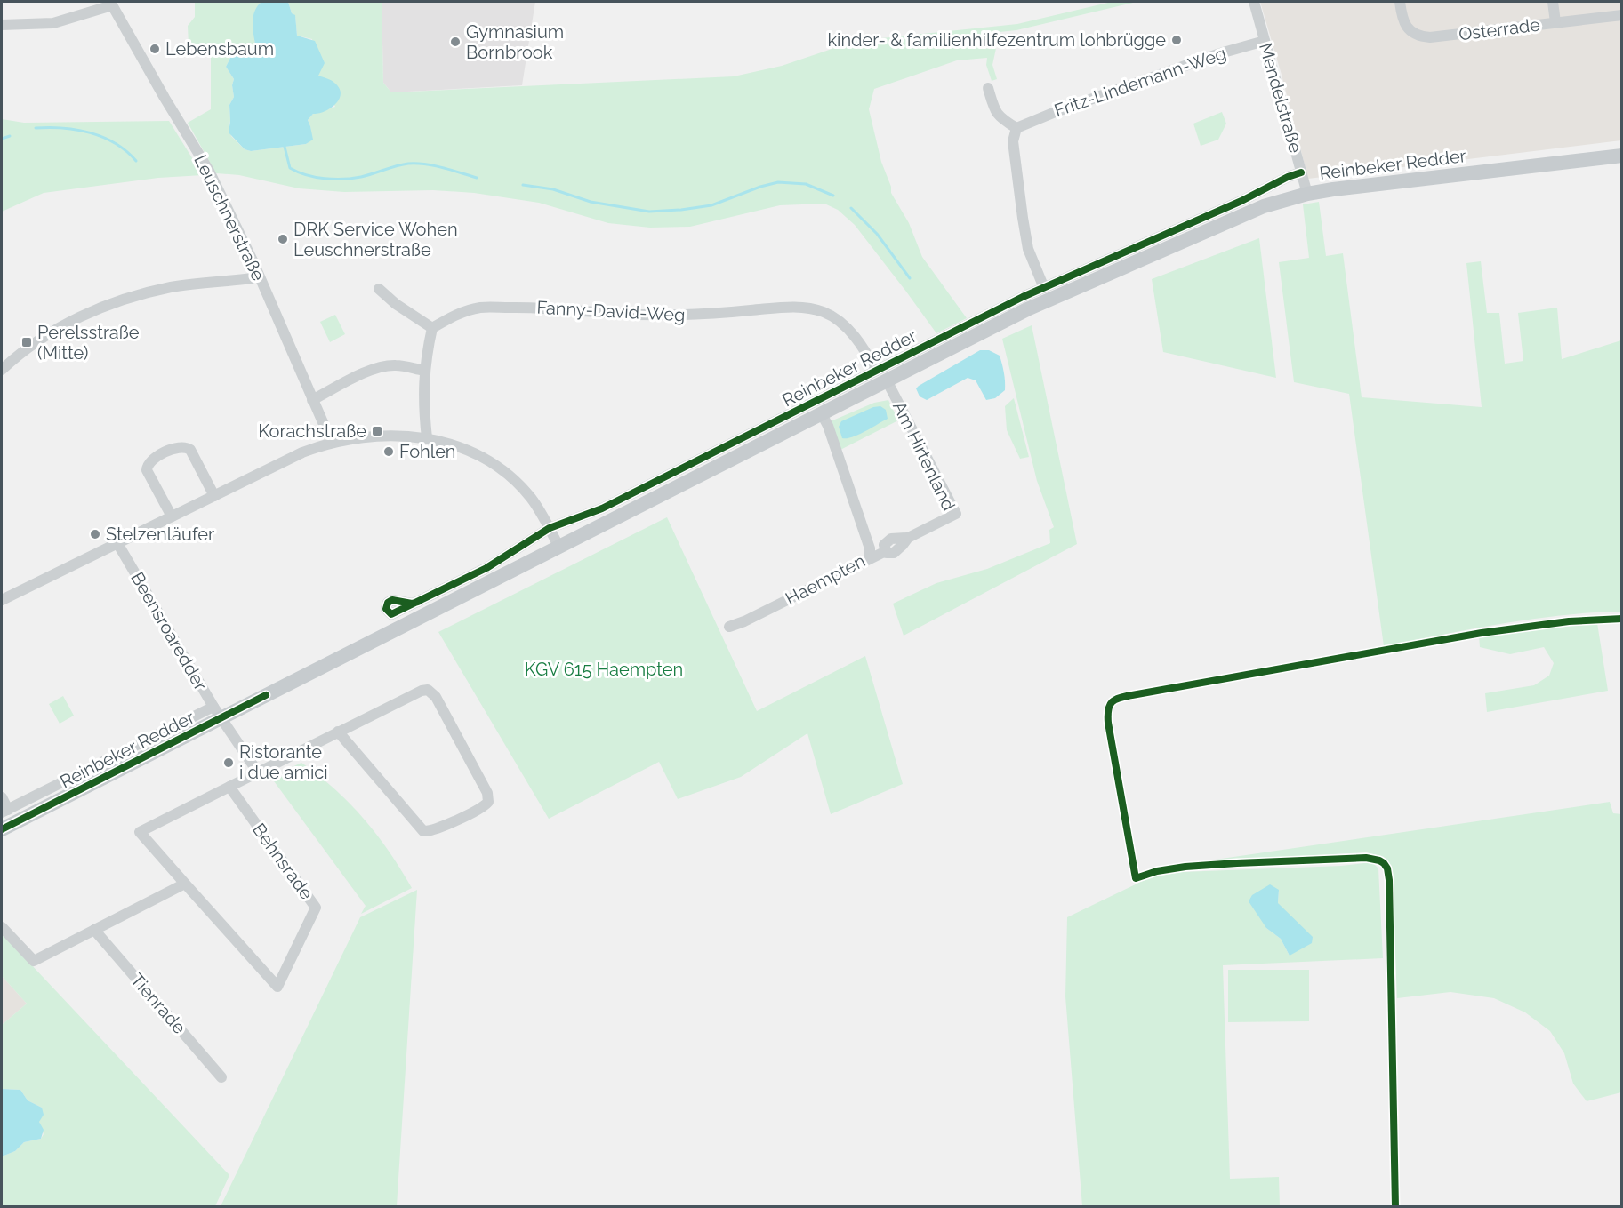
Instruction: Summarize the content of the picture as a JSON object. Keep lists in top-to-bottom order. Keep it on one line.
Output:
{"streets":{"main road":["Reinbeker Redder"],"street":["Osterrade","Fritz-Lindemann-Weg","Mendelstraße","Leuschnerstraße","Fanny-David-Weg","Am Hirtenland","Haempten","Beensroaredder","Behnsrade","Tienrade"]},"crossings":[["Fritz-Lindemann-Weg","Mendelstraße"],["Mendelstraße","Reinbeker Redder"],["Reinbeker Redder","Fanny-David-Weg"],["Reinbeker Redder","Am Hirtenland"],["Reinbeker Redder","Haempten"],["Reinbeker Redder","Beensroaredder"],["Fanny-David-Weg","Am Hirtenland"],["Am Hirtenland","Haempten"]],"parks":["KGV 615 Haempten"],"places":{"other":["kinder- & familienhilfezentrum lohbrügge","Gymnasium Bornbrook","Lebensbaum","DRK Service Wohen Leuschnerstraße","Fohlen","Stelzenläufer","Ristorante i due amici"],"transit":["Perelsstraße (Mitte)","Korachstraße"]}}
